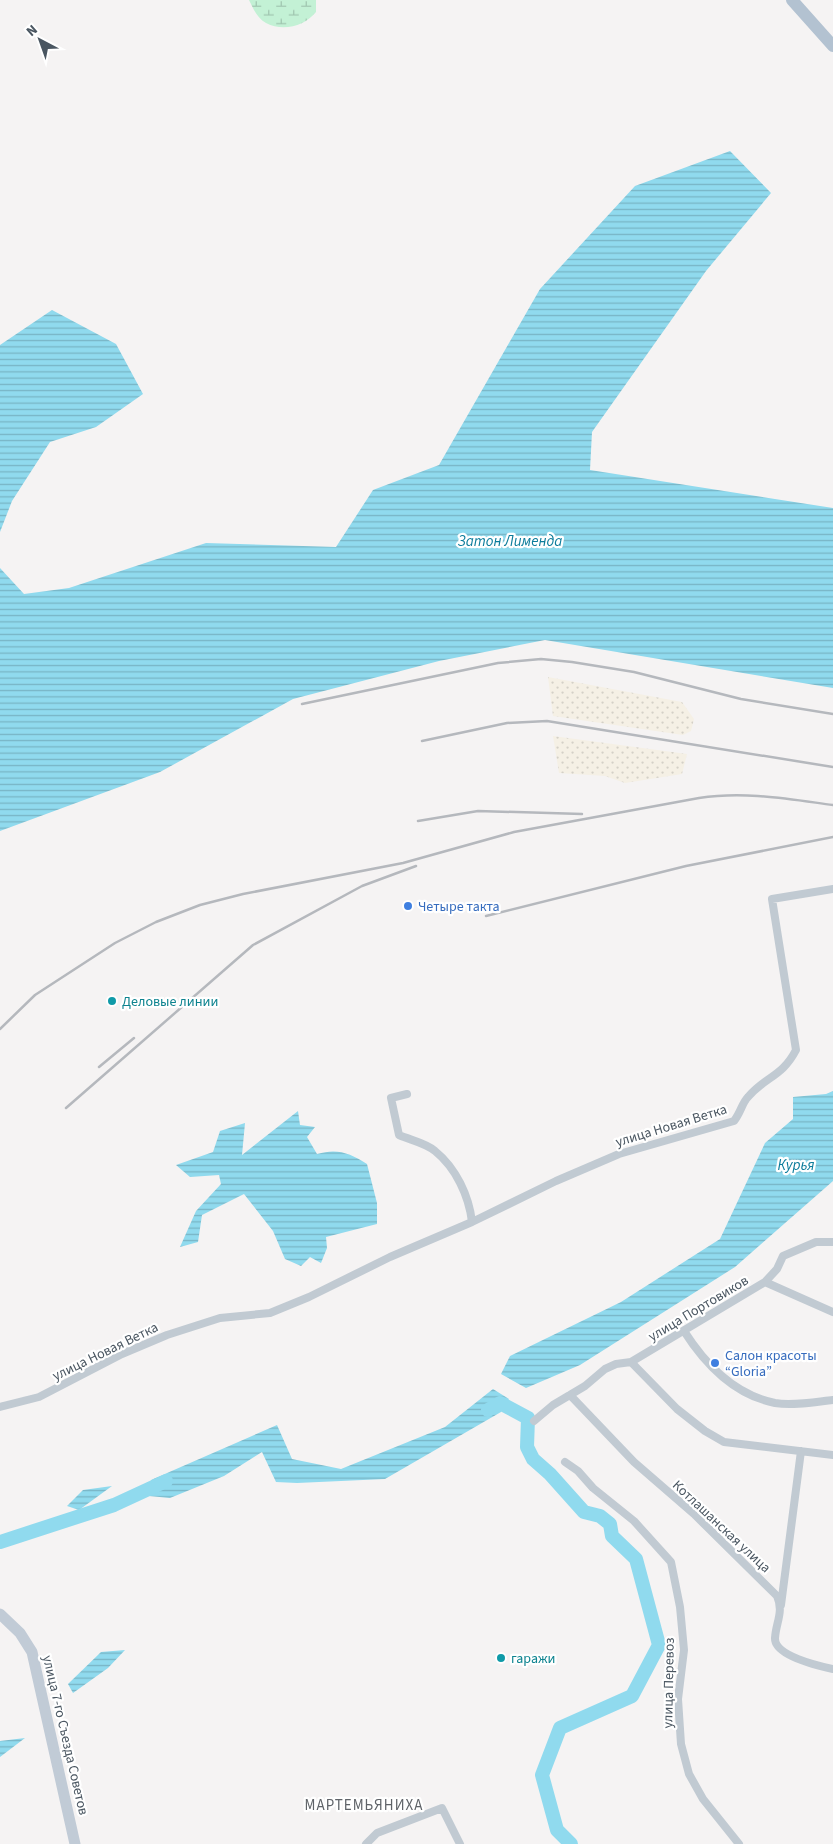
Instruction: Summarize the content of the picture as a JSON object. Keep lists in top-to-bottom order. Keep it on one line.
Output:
{"streets":{"street":["улица Новая Ветка","улица Портовиков","Котлашанская улица","улица Перевоз","улица 7-го Съезда Советов"]},"crossings":[["улица Портовиков","Котлашанская улица"]],"districts":["МАРТЕМЬЯНИХА"],"water":["Затон Лименда","Курья"],"places":["Четыре такта","Деловые линии","Салон красоты “Gloria”","гаражи"],"north":"top left"}
